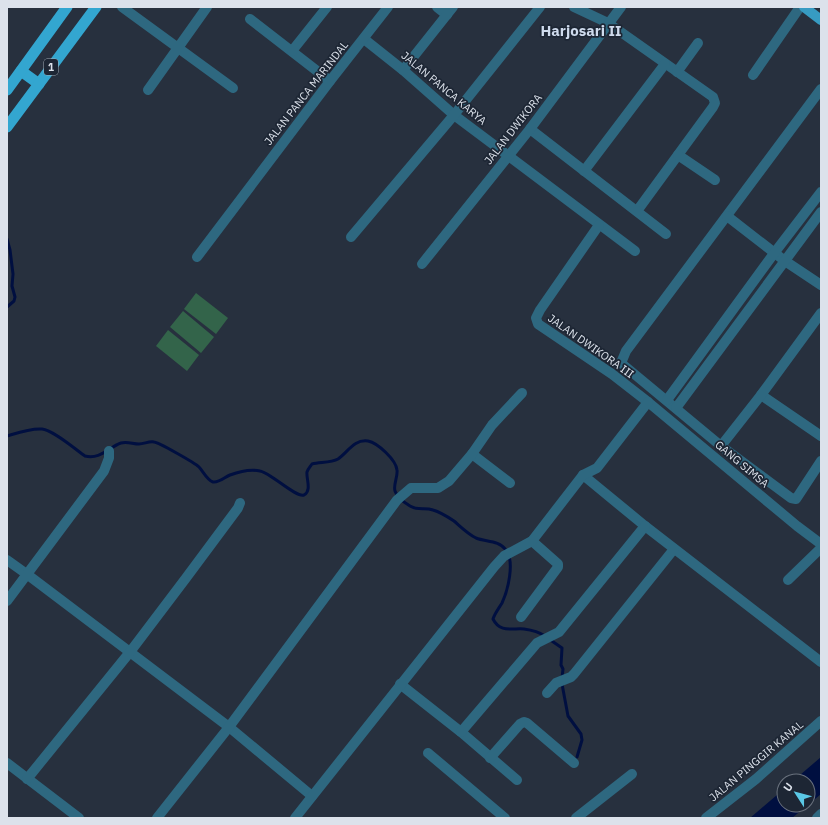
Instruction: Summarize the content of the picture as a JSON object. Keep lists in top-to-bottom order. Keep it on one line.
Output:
{"streets":{"highway":["1"],"street":["JALAN PANCA KARYA","JALAN PANCA MARINDAL","JALAN DWIKORA","JALAN DWIKORA III","GANG SIMSA","JALAN PINGGIR KANAL"]},"crossings":[["JALAN PANCA KARYA","JALAN PANCA MARINDAL"],["JALAN PANCA KARYA","JALAN DWIKORA"],["JALAN DWIKORA III","GANG SIMSA"]],"districts":["Harjosari II"],"north":"top left"}
